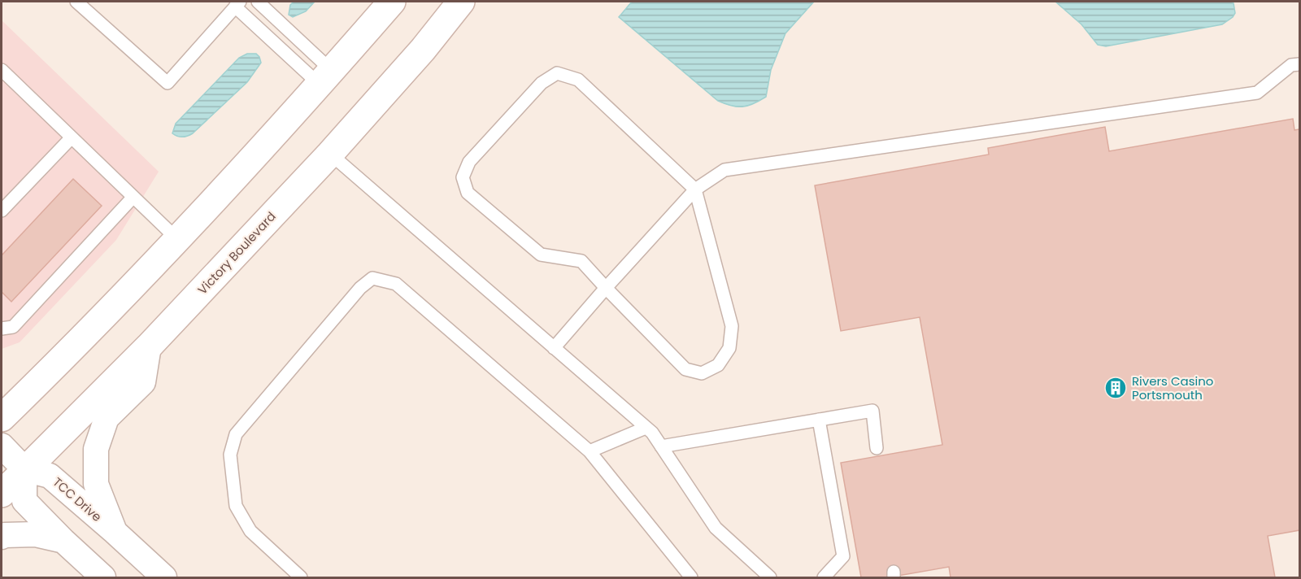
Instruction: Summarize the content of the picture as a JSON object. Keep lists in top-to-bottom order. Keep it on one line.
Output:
{"streets":{"main road":["Victory Boulevard"],"street":["TCC Drive"]},"crossings":[["Victory Boulevard","TCC Drive"]],"places":{"building":["Rivers Casino Portsmouth"]}}
